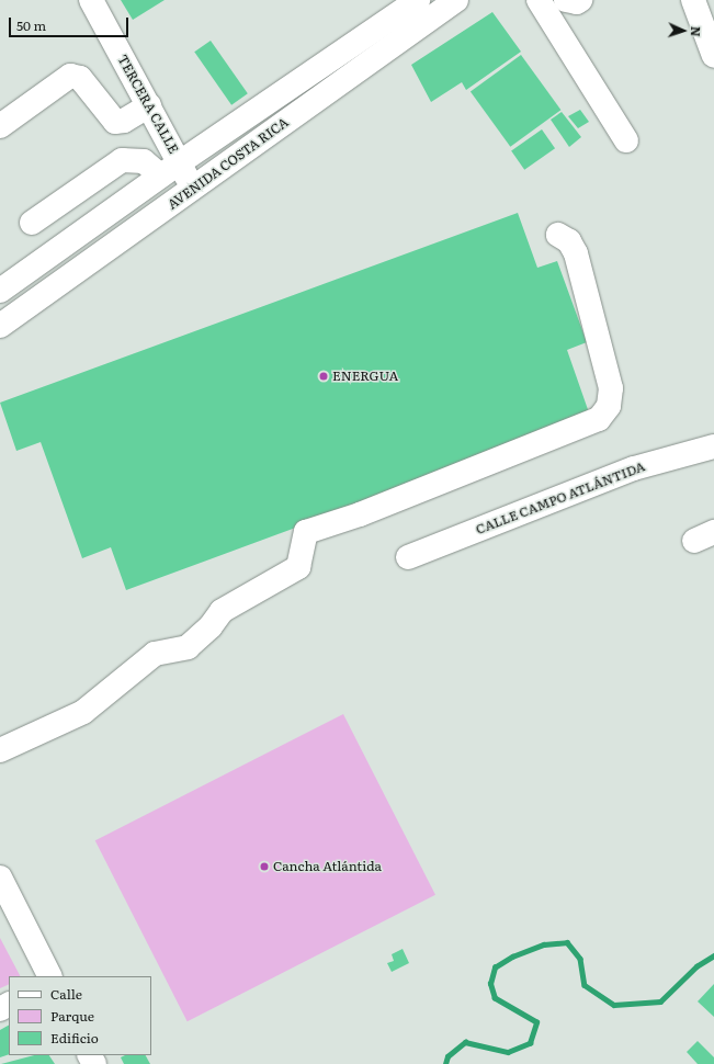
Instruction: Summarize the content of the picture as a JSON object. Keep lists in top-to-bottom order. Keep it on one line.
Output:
{"streets":{"street":["TERCERA CALLE","AVENIDA COSTA RICA","CALLE CAMPO ATLÁNTIDA"]},"crossings":[["TERCERA CALLE","AVENIDA COSTA RICA"]],"places":["ENERGUA","Cancha Atlántida"],"legend":["Calle","Parque","Edificio"],"scale_bar":"50 m","north":"right"}
